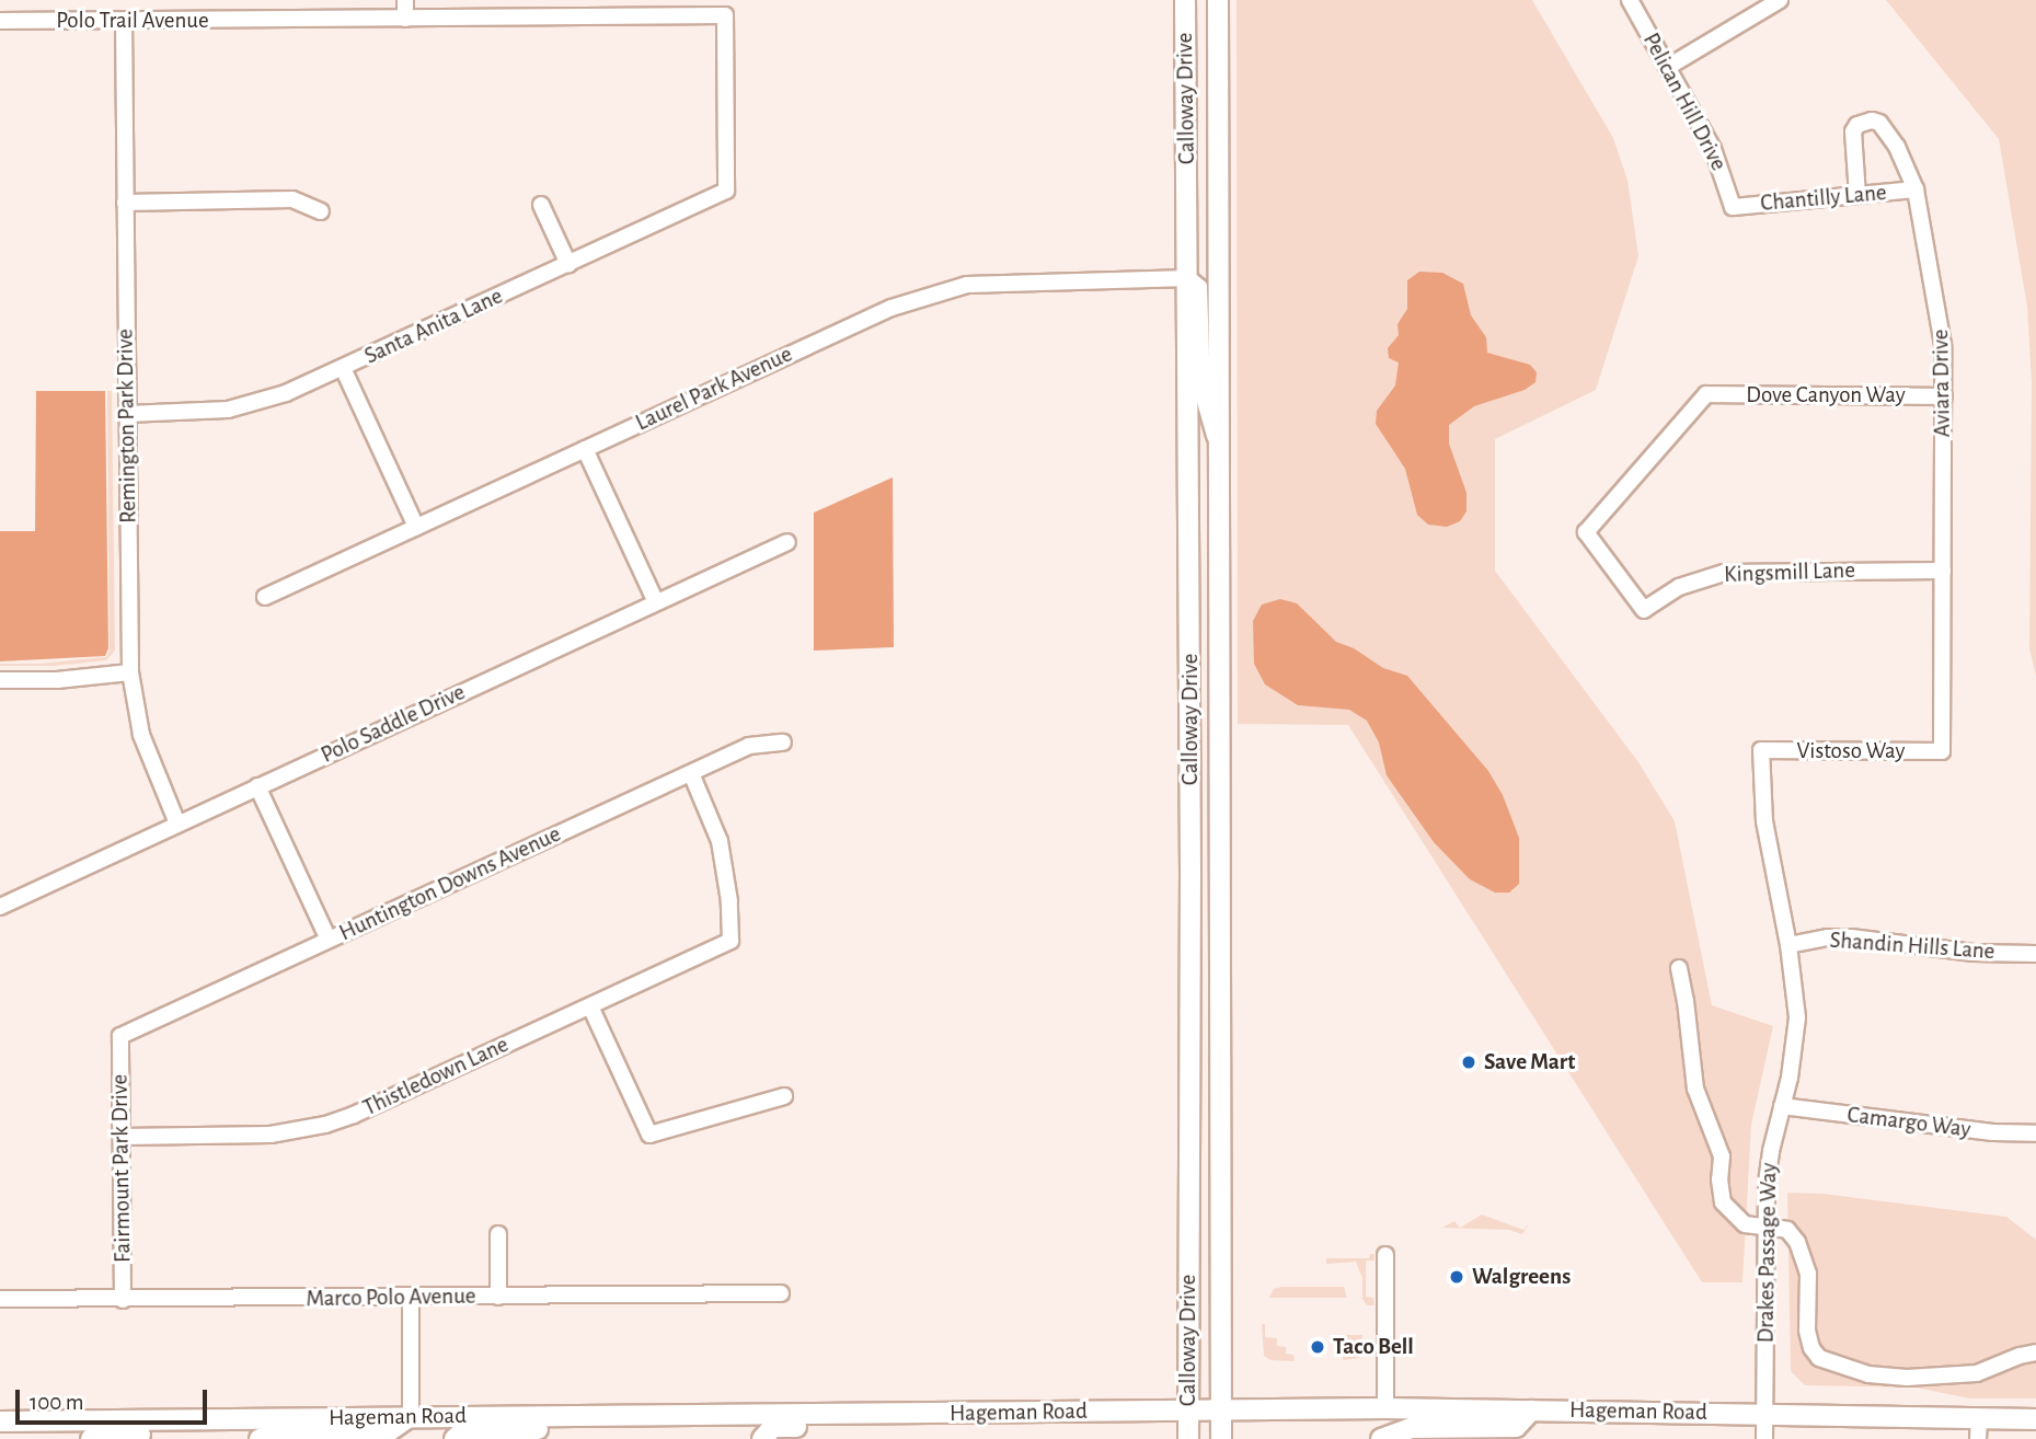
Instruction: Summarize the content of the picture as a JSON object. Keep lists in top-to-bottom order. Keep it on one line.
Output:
{"streets":{"main road":["Calloway Drive","Hageman Road"],"street":["Polo Trail Avenue","Pelican Hill Drive","Chantilly Lane","Santa Anita Lane","Aviara Drive","Laurel Park Avenue","Dove Canyon Way","Remington Park Drive","Kingsmill Lane","Polo Saddle Drive","Vistoso Way","Huntington Downs Avenue","Shandin Hills Lane","Thistledown Lane","Camargo Way","Fairmount Park Drive","Drakes Passage Way","Marco Polo Avenue"]},"crossings":[["Polo Trail Avenue","Santa Anita Lane"],["Polo Trail Avenue","Remington Park Drive"],["Calloway Drive","Laurel Park Avenue"],["Calloway Drive","Hageman Road"],["Pelican Hill Drive","Chantilly Lane"],["Chantilly Lane","Aviara Drive"],["Santa Anita Lane","Remington Park Drive"],["Aviara Drive","Dove Canyon Way"],["Aviara Drive","Kingsmill Lane"],["Aviara Drive","Vistoso Way"],["Dove Canyon Way","Kingsmill Lane"],["Remington Park Drive","Polo Saddle Drive"],["Vistoso Way","Drakes Passage Way"],["Huntington Downs Avenue","Thistledown Lane"],["Huntington Downs Avenue","Fairmount Park Drive"],["Shandin Hills Lane","Drakes Passage Way"],["Thistledown Lane","Fairmount Park Drive"],["Camargo Way","Drakes Passage Way"],["Fairmount Park Drive","Marco Polo Avenue"],["Drakes Passage Way","Hageman Road"]],"places":["Save Mart","Walgreens","Taco Bell"],"scale_bar":"100 m"}
